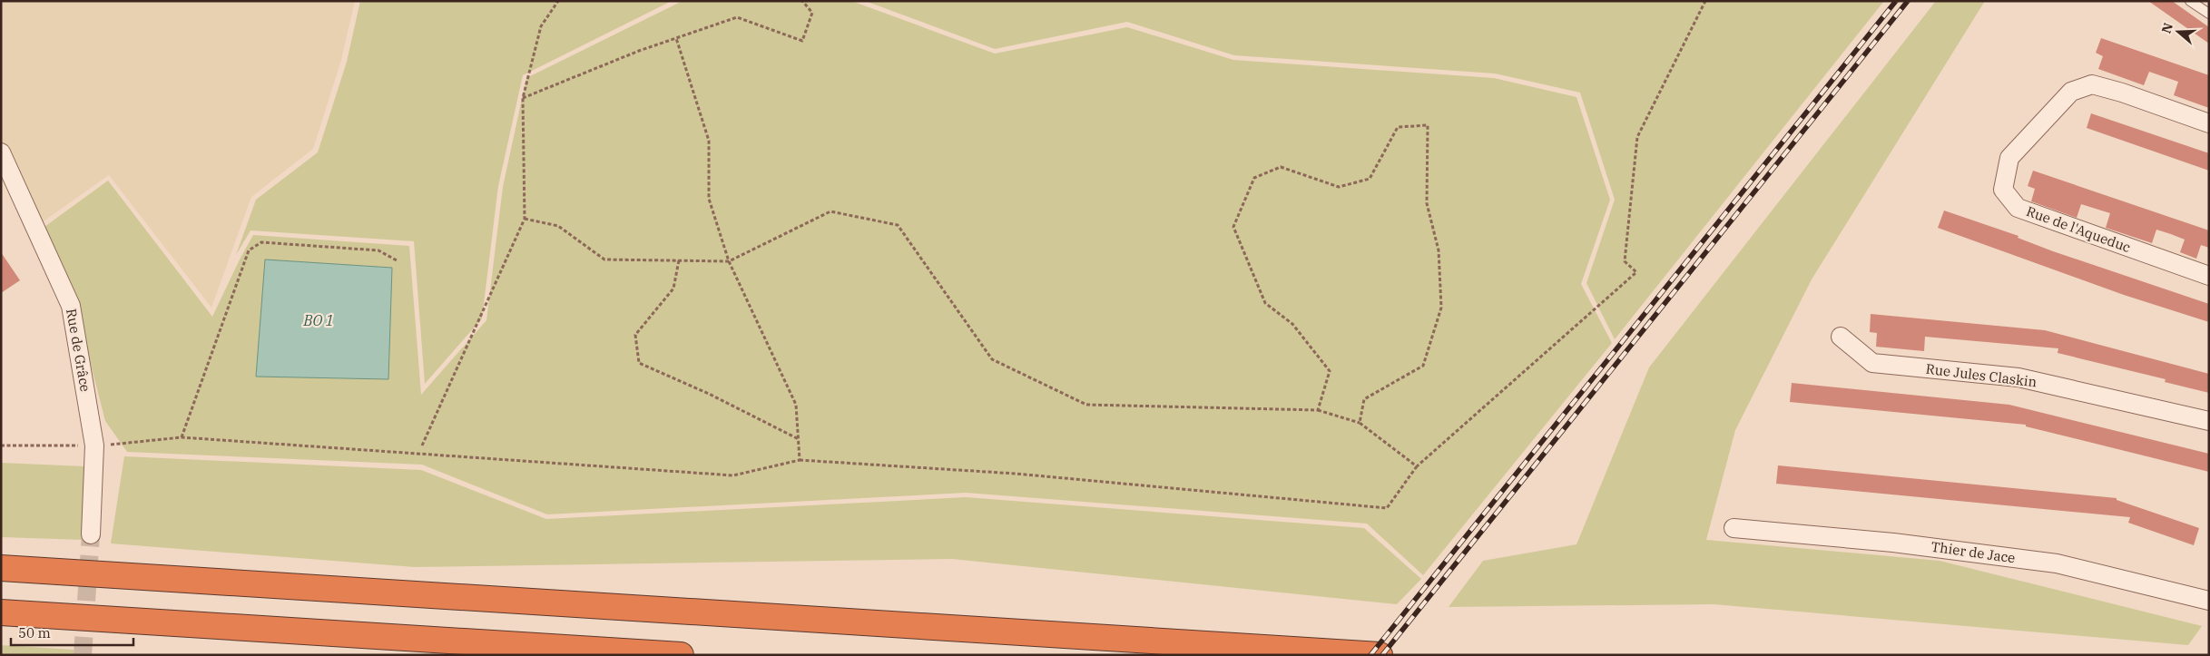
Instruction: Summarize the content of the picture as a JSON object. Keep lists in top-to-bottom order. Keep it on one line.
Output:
{"streets":{"street":["Rue de l'Aqueduc","Rue de Grâce","Rue Jules Claskin","Thier de Jace"]},"water":["BO 1"],"scale_bar":"50 m","north":"left"}
